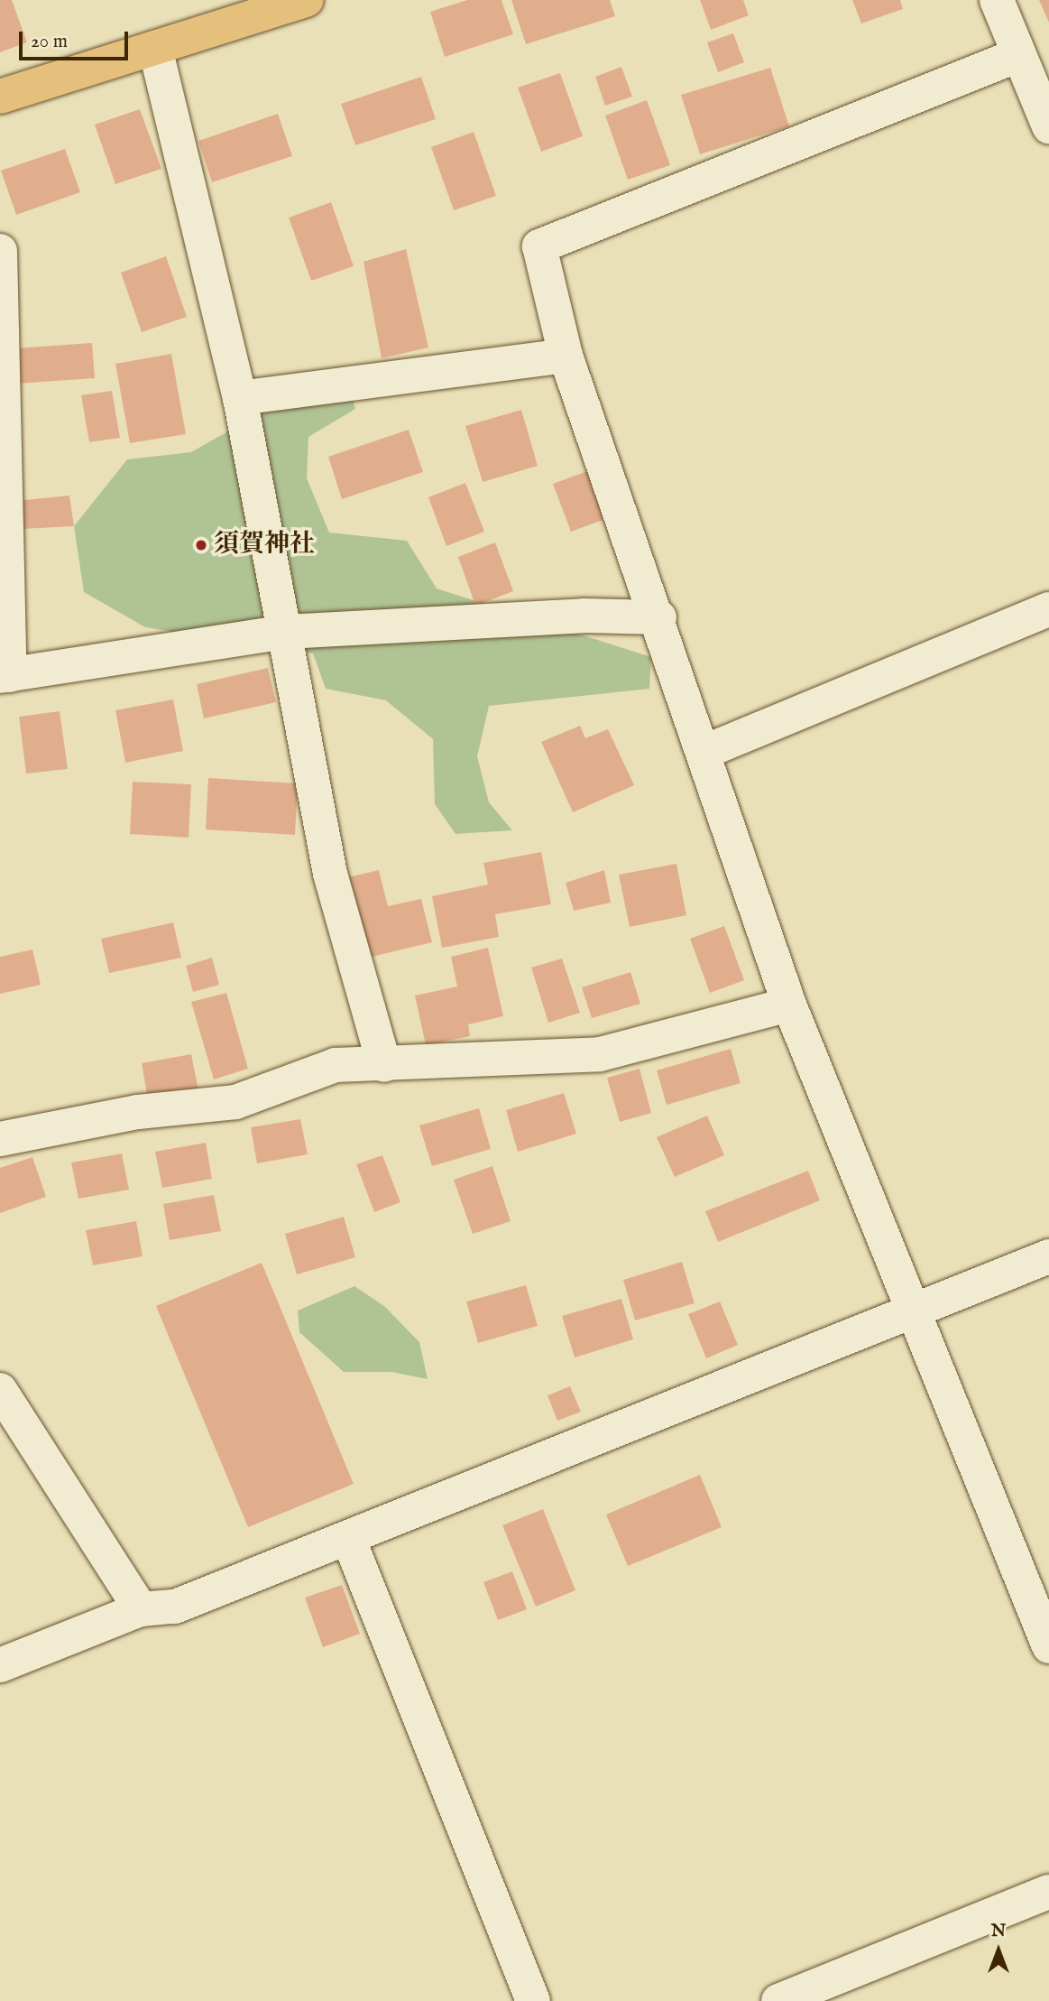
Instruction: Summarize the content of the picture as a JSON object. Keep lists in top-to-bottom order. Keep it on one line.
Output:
{"places":["須賀神社"],"scale_bar":"20 m","north":"top"}
